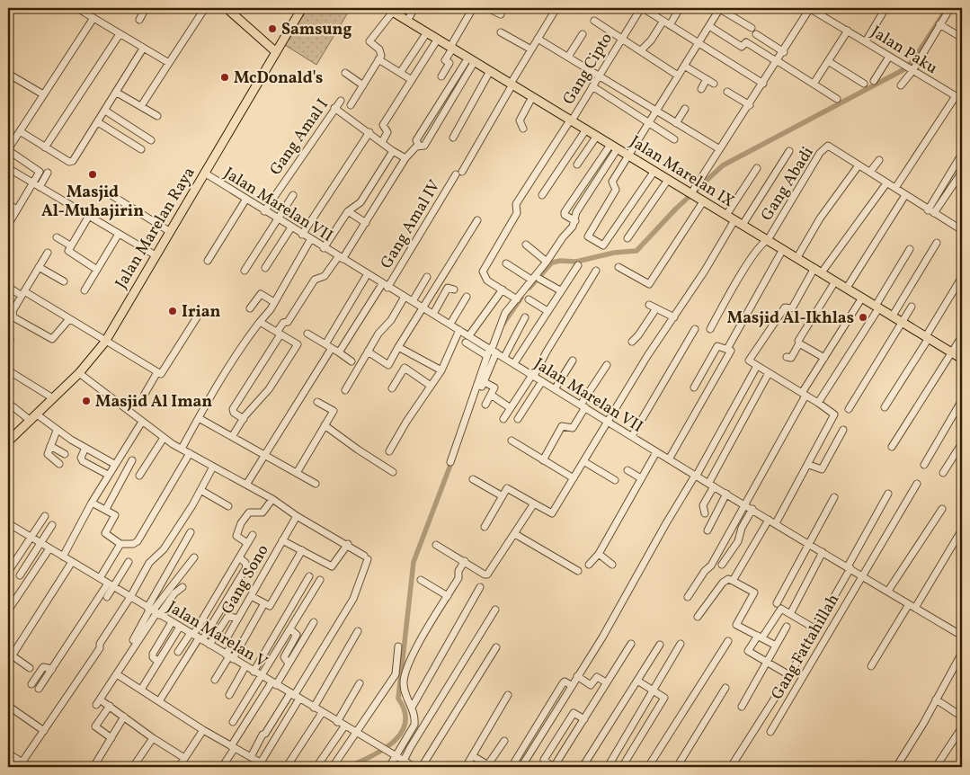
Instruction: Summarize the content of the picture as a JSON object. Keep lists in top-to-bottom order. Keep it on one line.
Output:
{"streets":{"main road":["Jalan Marelan IX","Jalan Marelan Raya"],"street":["Jalan Paku","Gang Cipto","Gang Amal I","Gang Abadi","Jalan Marelan VII","Gang Amal IV","Gang Sono","Jalan Marelan V","Gang Fattahillah"]},"crossings":[["Gang Cipto","Jalan Marelan IX"],["Gang Amal I","Jalan Marelan VII"],["Jalan Marelan IX","Gang Abadi"],["Jalan Marelan IX","Gang Amal IV"],["Jalan Marelan VII","Gang Amal IV"],["Jalan Marelan VII","Jalan Marelan Raya"],["Jalan Marelan VII","Gang Fattahillah"],["Gang Sono","Jalan Marelan V"]],"places":["Samsung","McDonald's","Masjid Al-Muhajirin","Irian","Masjid Al-Ikhlas","Masjid Al Iman"]}
